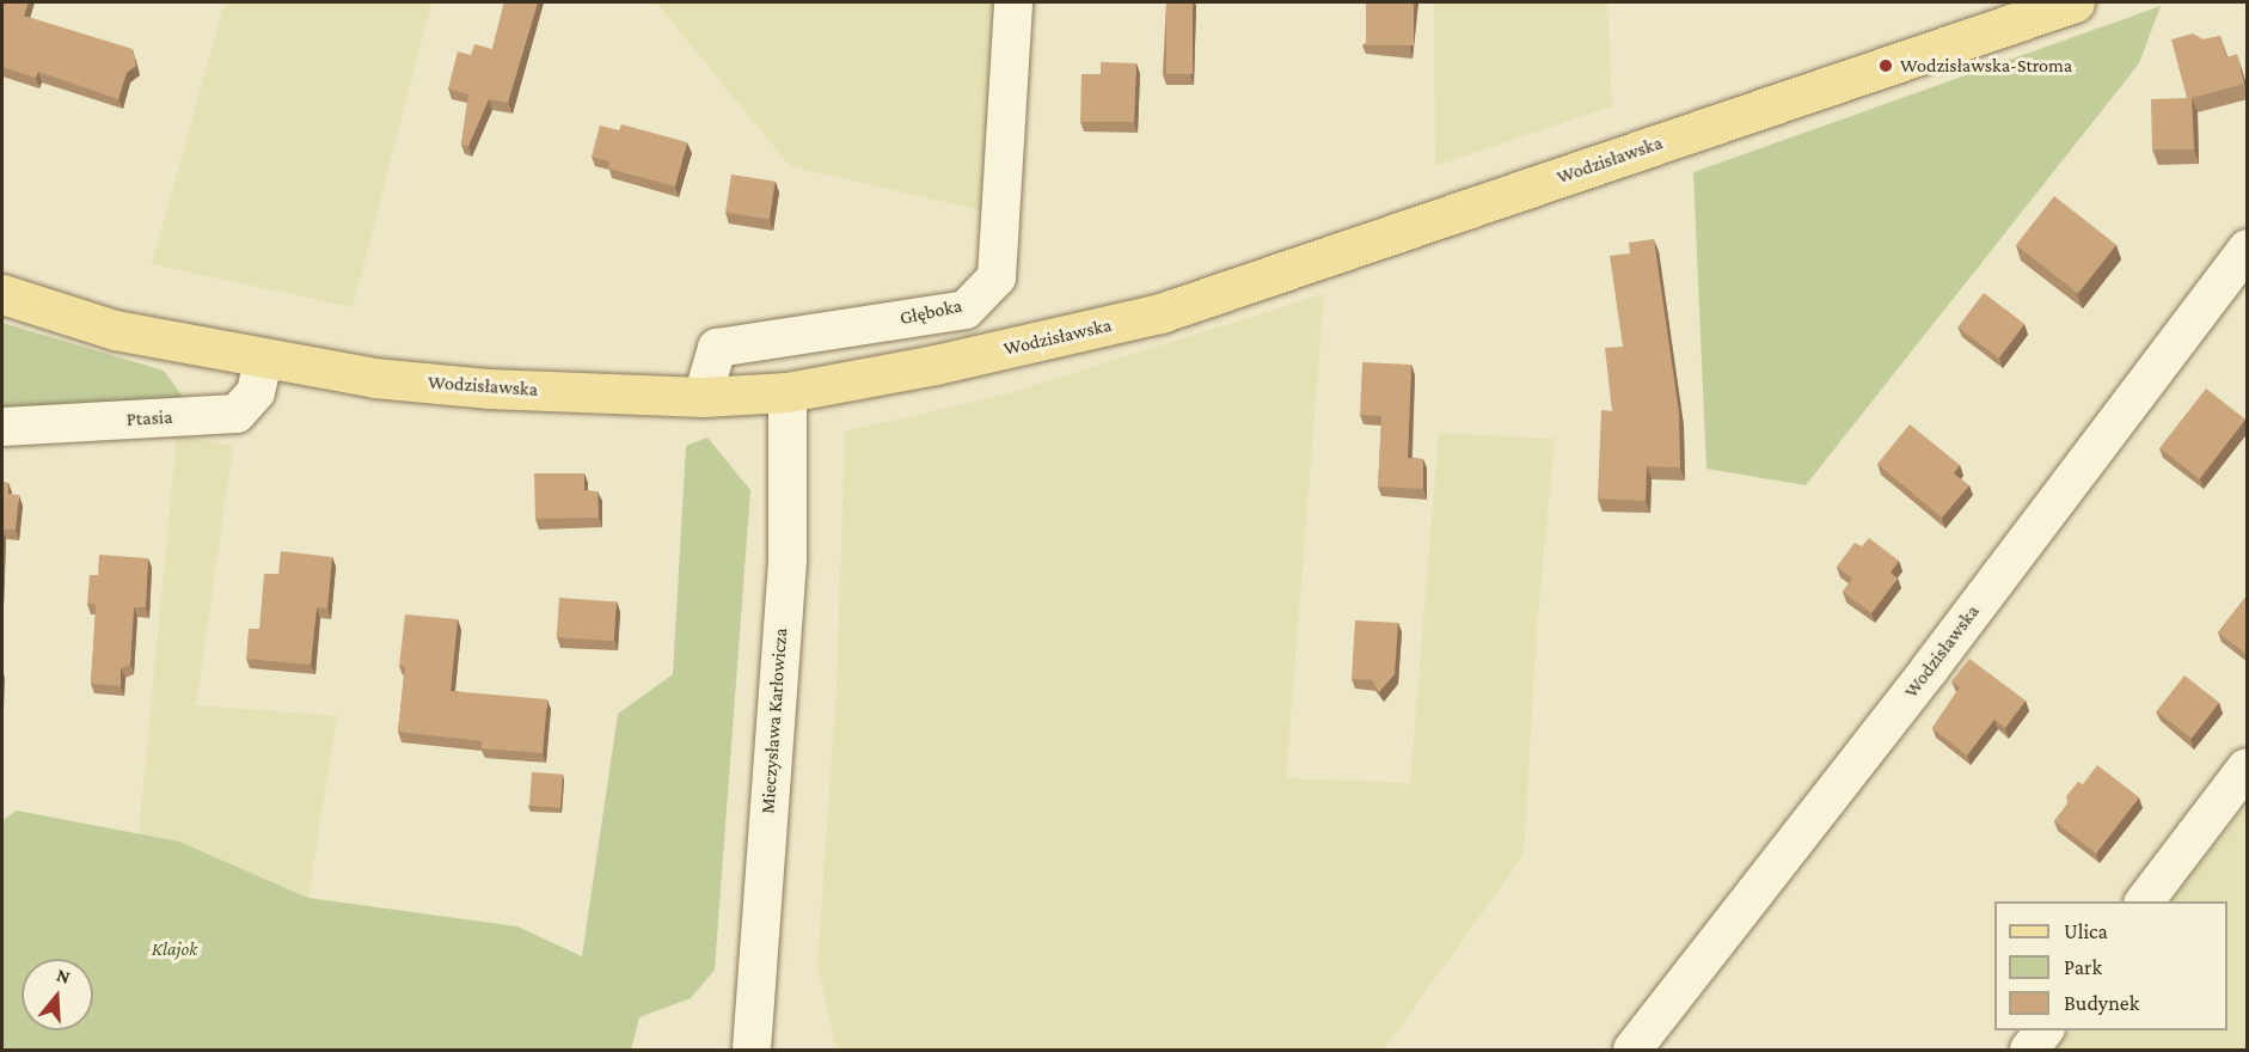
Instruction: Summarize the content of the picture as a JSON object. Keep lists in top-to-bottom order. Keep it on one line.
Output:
{"streets":{"main road":["Wodzisławska"],"street":["Głęboka","Ptasia","Mieczysława Karłowicza"]},"crossings":[["Wodzisławska","Głęboka"],["Wodzisławska","Ptasia"],["Wodzisławska","Mieczysława Karłowicza"]],"parks":["Klajok"],"places":["Wodzisławska-Stroma"],"legend":["Ulica","Park","Budynek"],"north":"top"}
